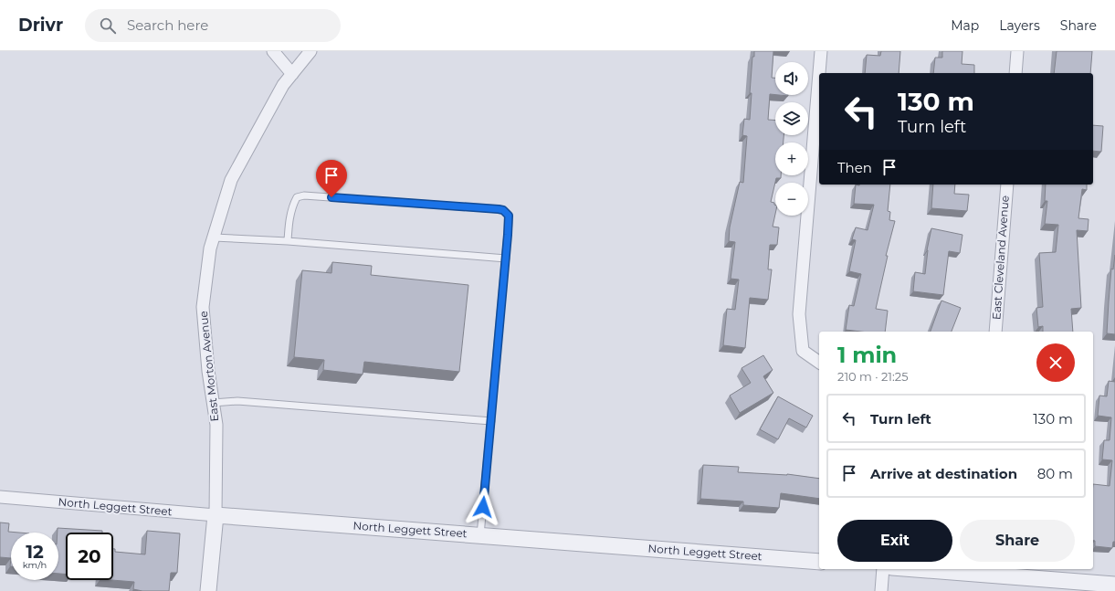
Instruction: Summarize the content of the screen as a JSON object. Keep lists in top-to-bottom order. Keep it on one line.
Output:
{"streets":{"street":["East Cleveland Avenue","East Morton Avenue","North Leggett Street"]},"crossings":[["East Morton Avenue","North Leggett Street"]],"page":{"header":"Drivr","search":"Search here","nav":["Map","Layers","Share"],"map_buttons":["+","−"],"turn":["130 m","Turn left"],"then":"Then","heading":["1 min","210 m · 21:25"],"list":[{"name":"Turn left","value":"130 m"},{"name":"Arrive at destination","value":"80 m"}],"buttons":["Exit","Share"],"speed":"12 km/h","limit":"20"}}
